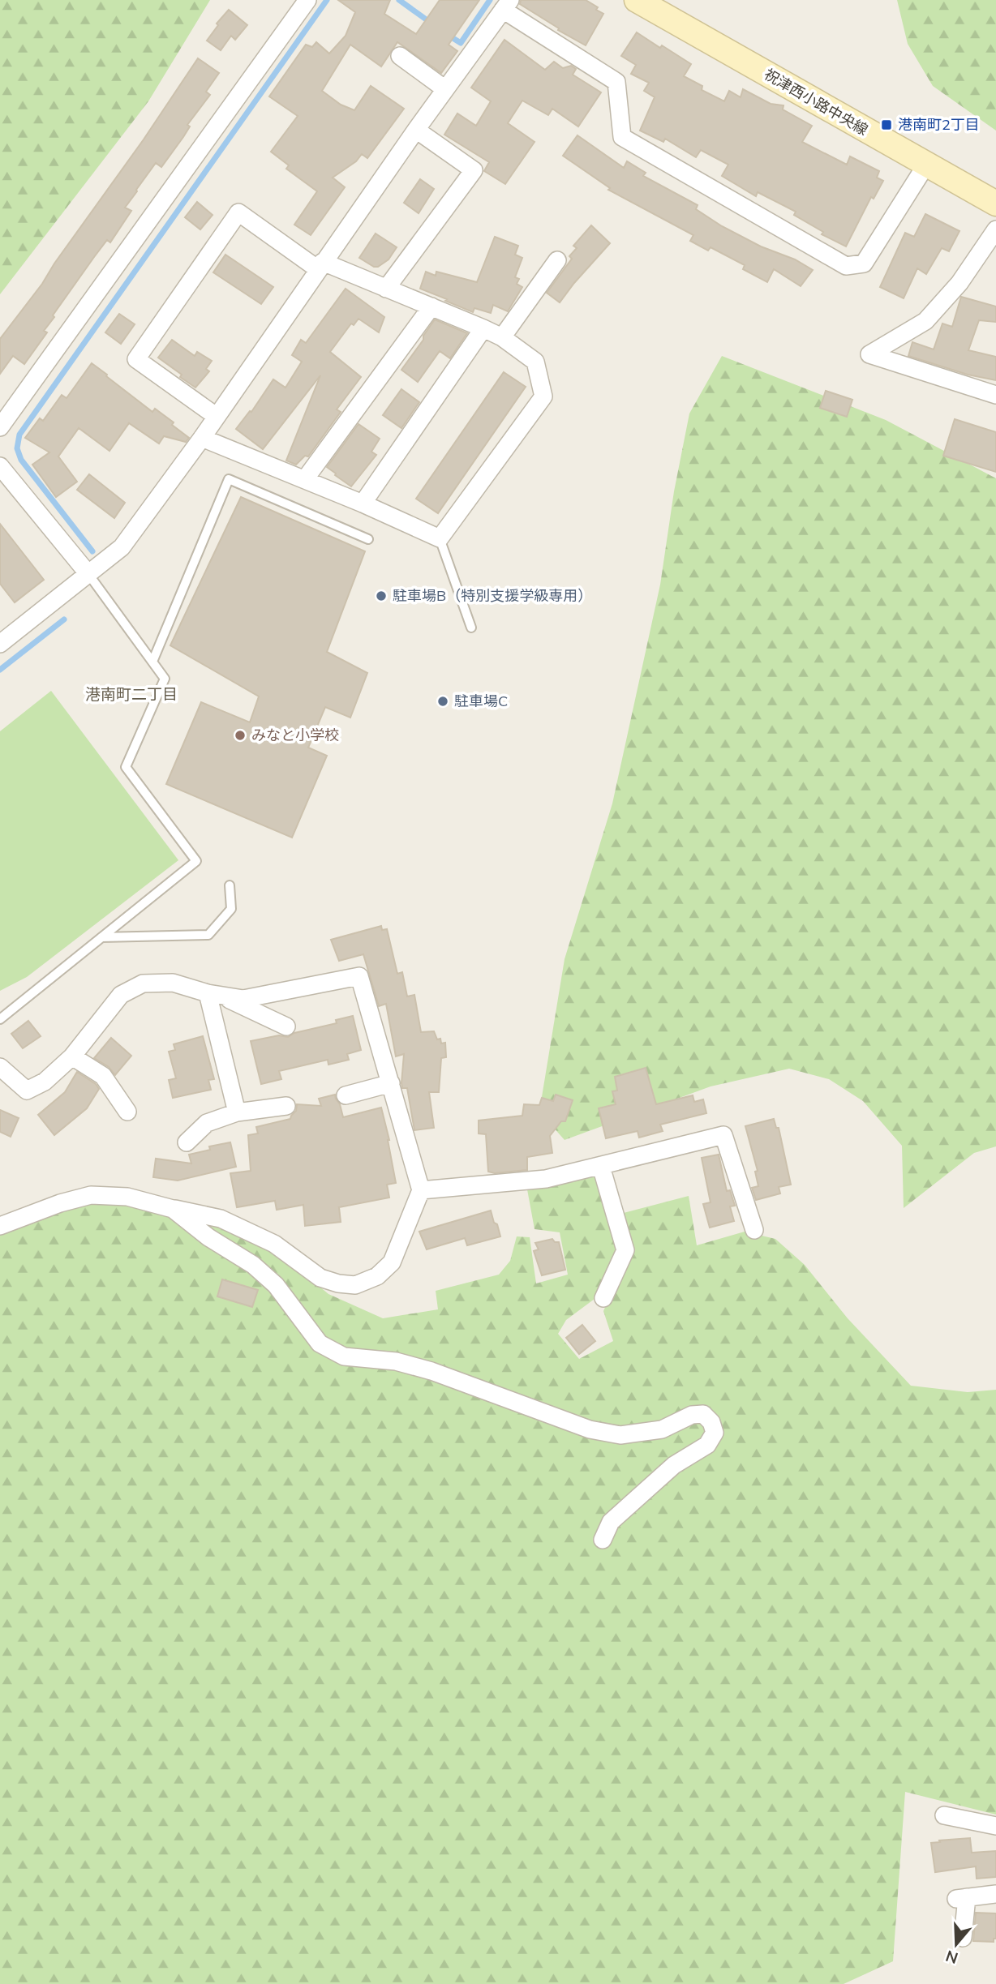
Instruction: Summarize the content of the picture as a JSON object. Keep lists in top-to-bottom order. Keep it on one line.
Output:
{"streets":{"main road":["祝津西小路中央線"]},"districts":["港南町二丁目"],"places":{"transit":["港南町2丁目"],"other":["駐車場B（特別支援学級専用）","駐車場C","みなと小学校"]},"north":"bottom"}
